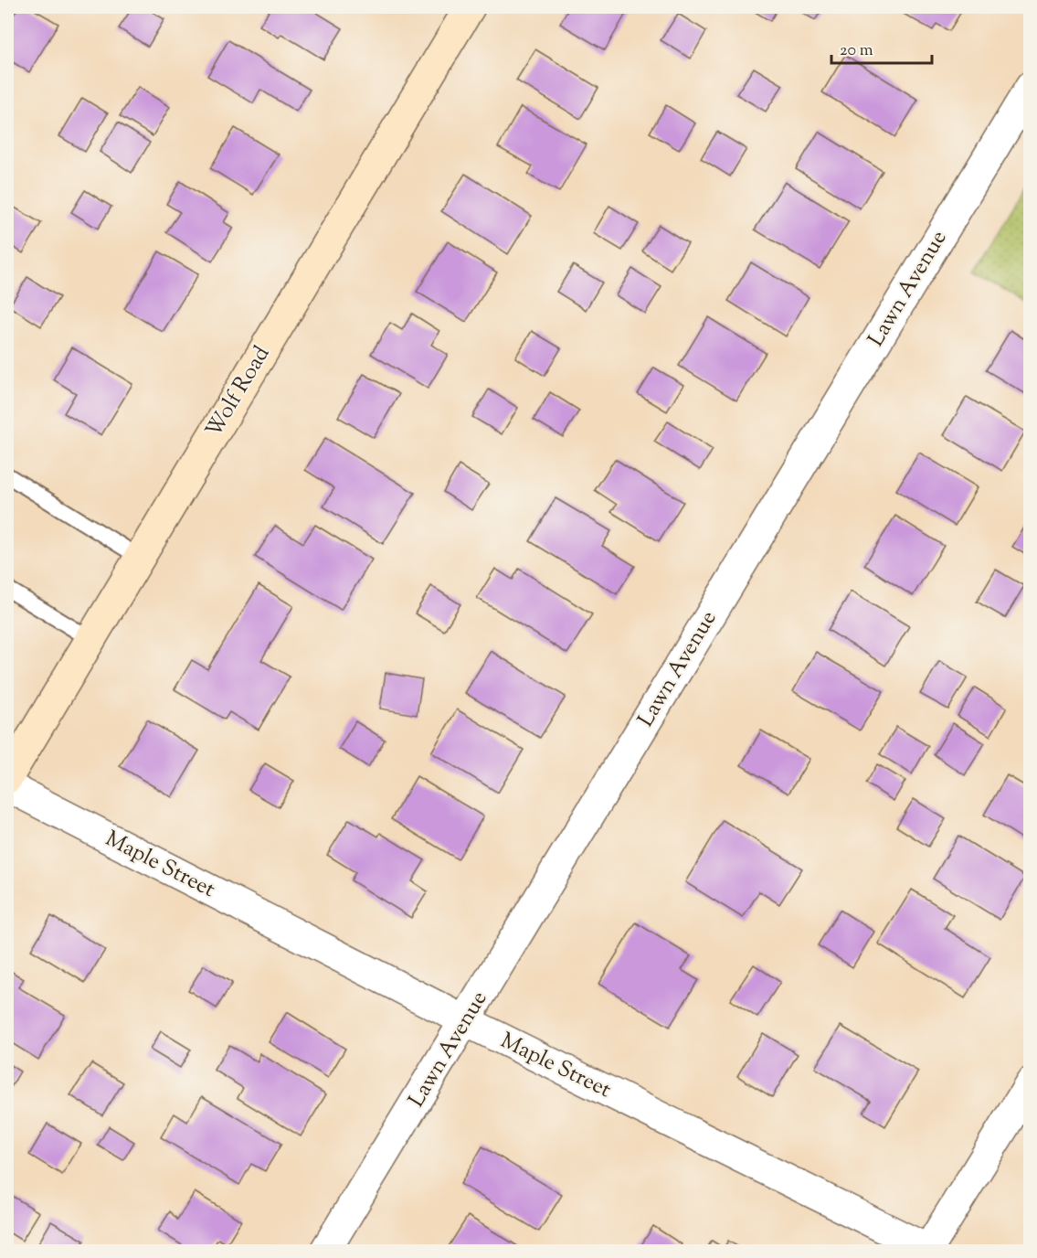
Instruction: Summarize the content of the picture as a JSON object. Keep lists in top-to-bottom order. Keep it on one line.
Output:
{"streets":{"main road":["Wolf Road"],"street":["Lawn Avenue","Maple Street"]},"crossings":[["Lawn Avenue","Maple Street"]],"scale_bar":"20 m"}
